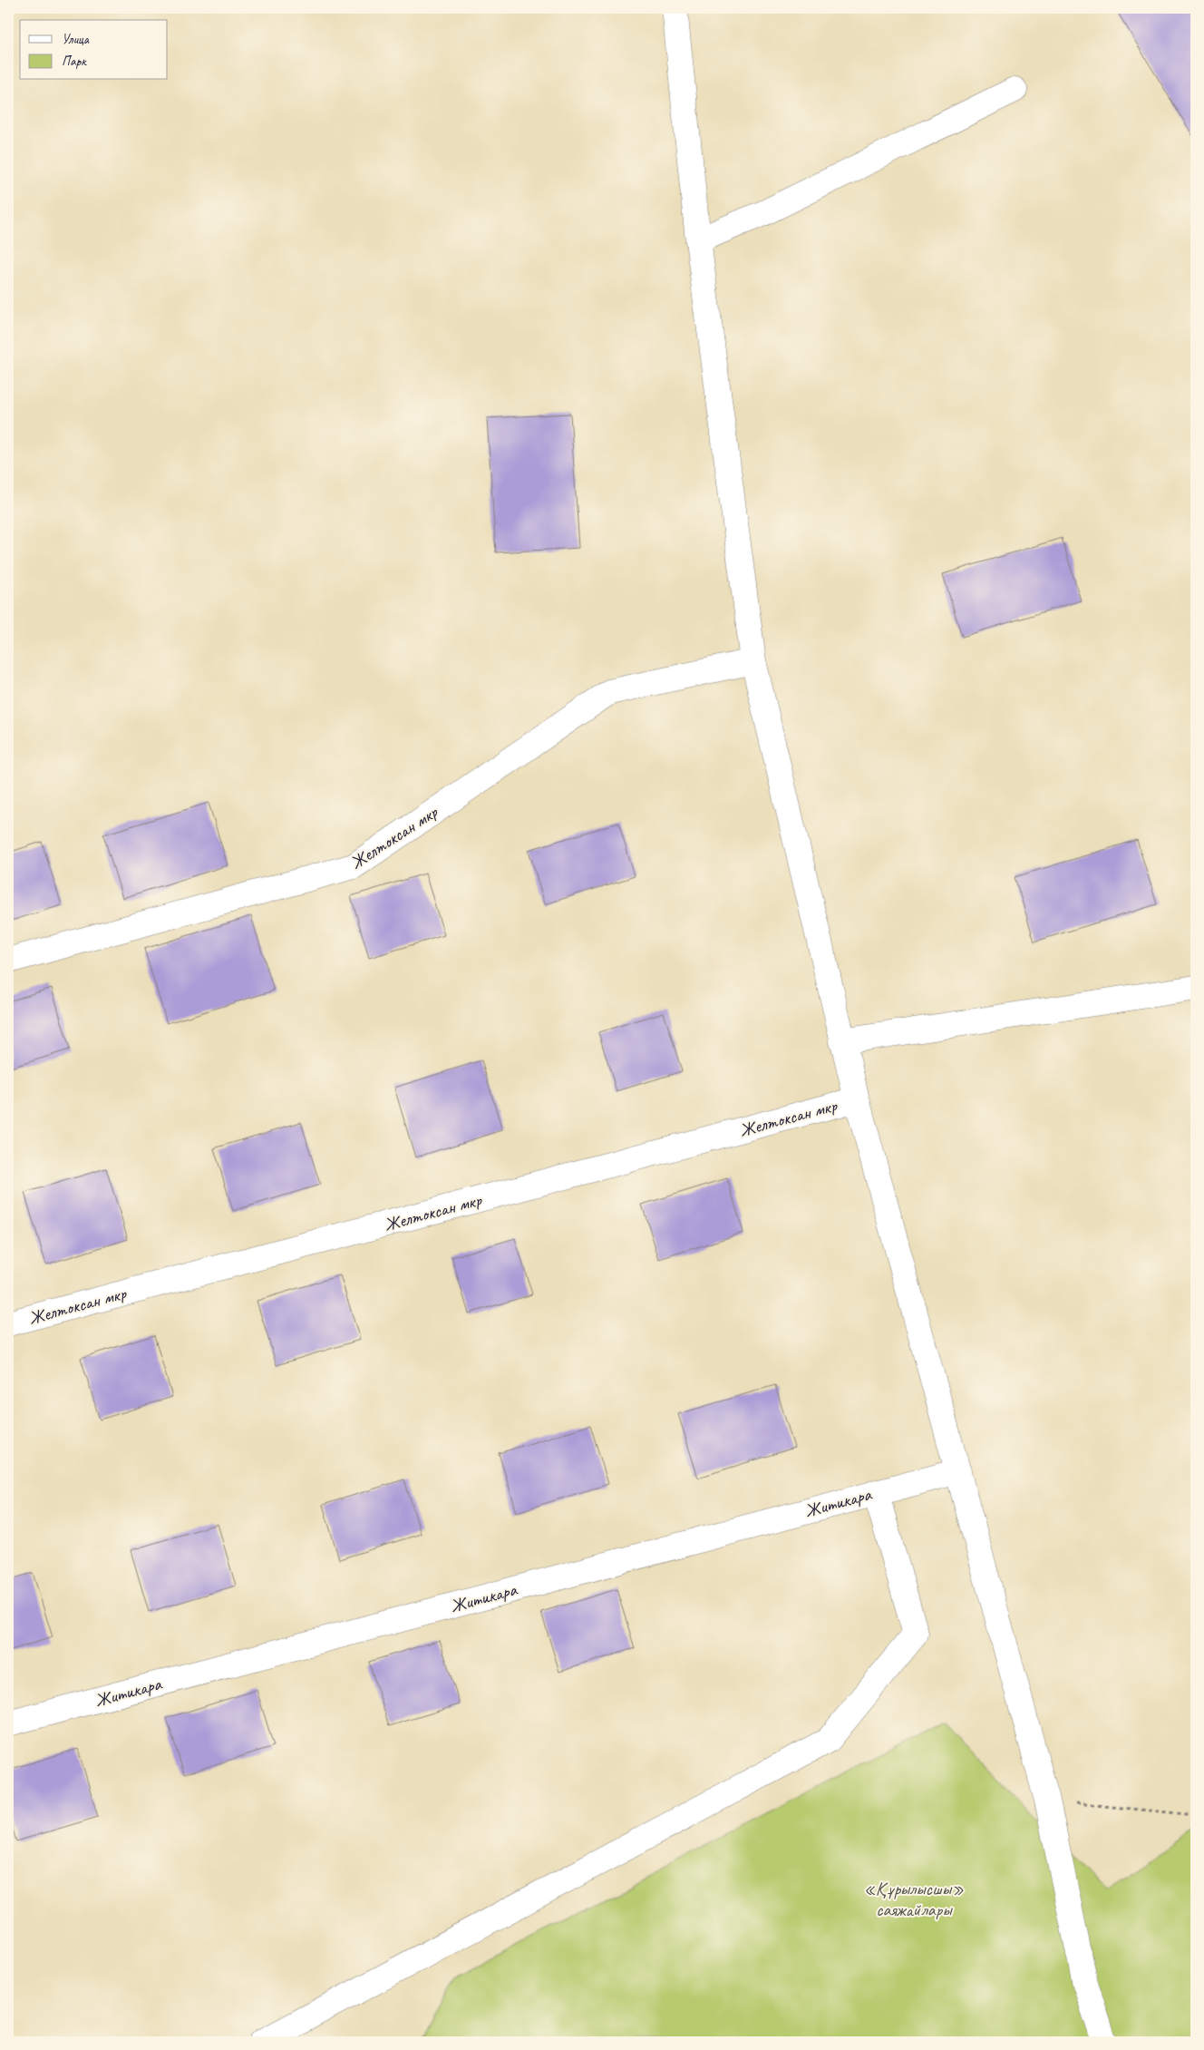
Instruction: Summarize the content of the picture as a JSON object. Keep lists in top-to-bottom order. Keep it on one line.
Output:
{"streets":{"street":["Желтоксан мкр","Житикара"]},"parks":["«Құрылысшы» саяжайлары"],"legend":["Улица","Парк"]}
